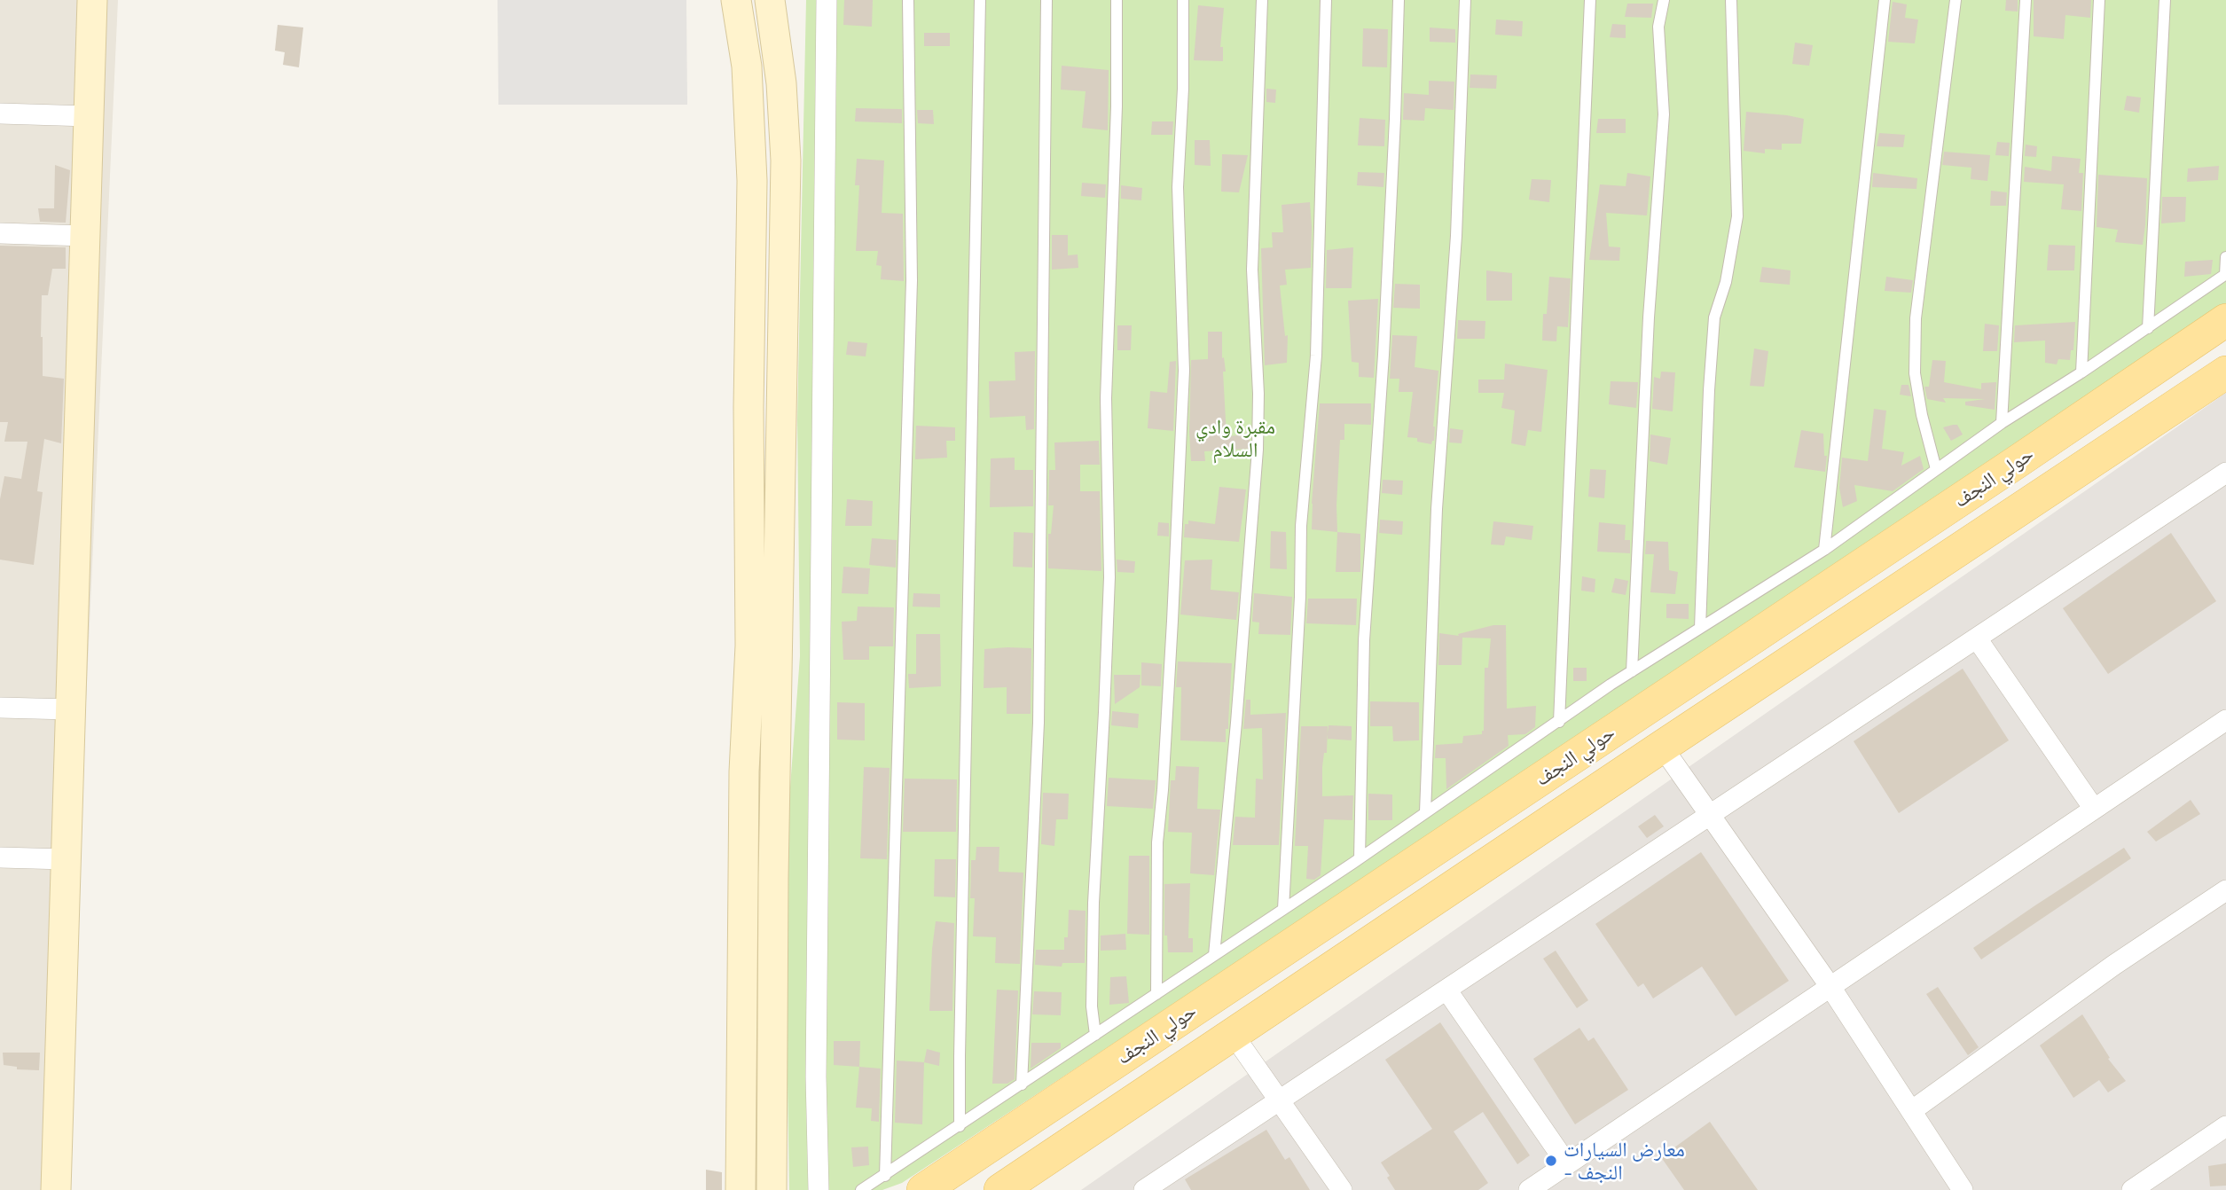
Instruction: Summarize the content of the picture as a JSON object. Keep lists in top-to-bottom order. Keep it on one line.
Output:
{"streets":{"main road":["حولي النجف"]},"parks":["مقبرة وادي السلام"],"places":["معارض السيارات - النجف"]}
